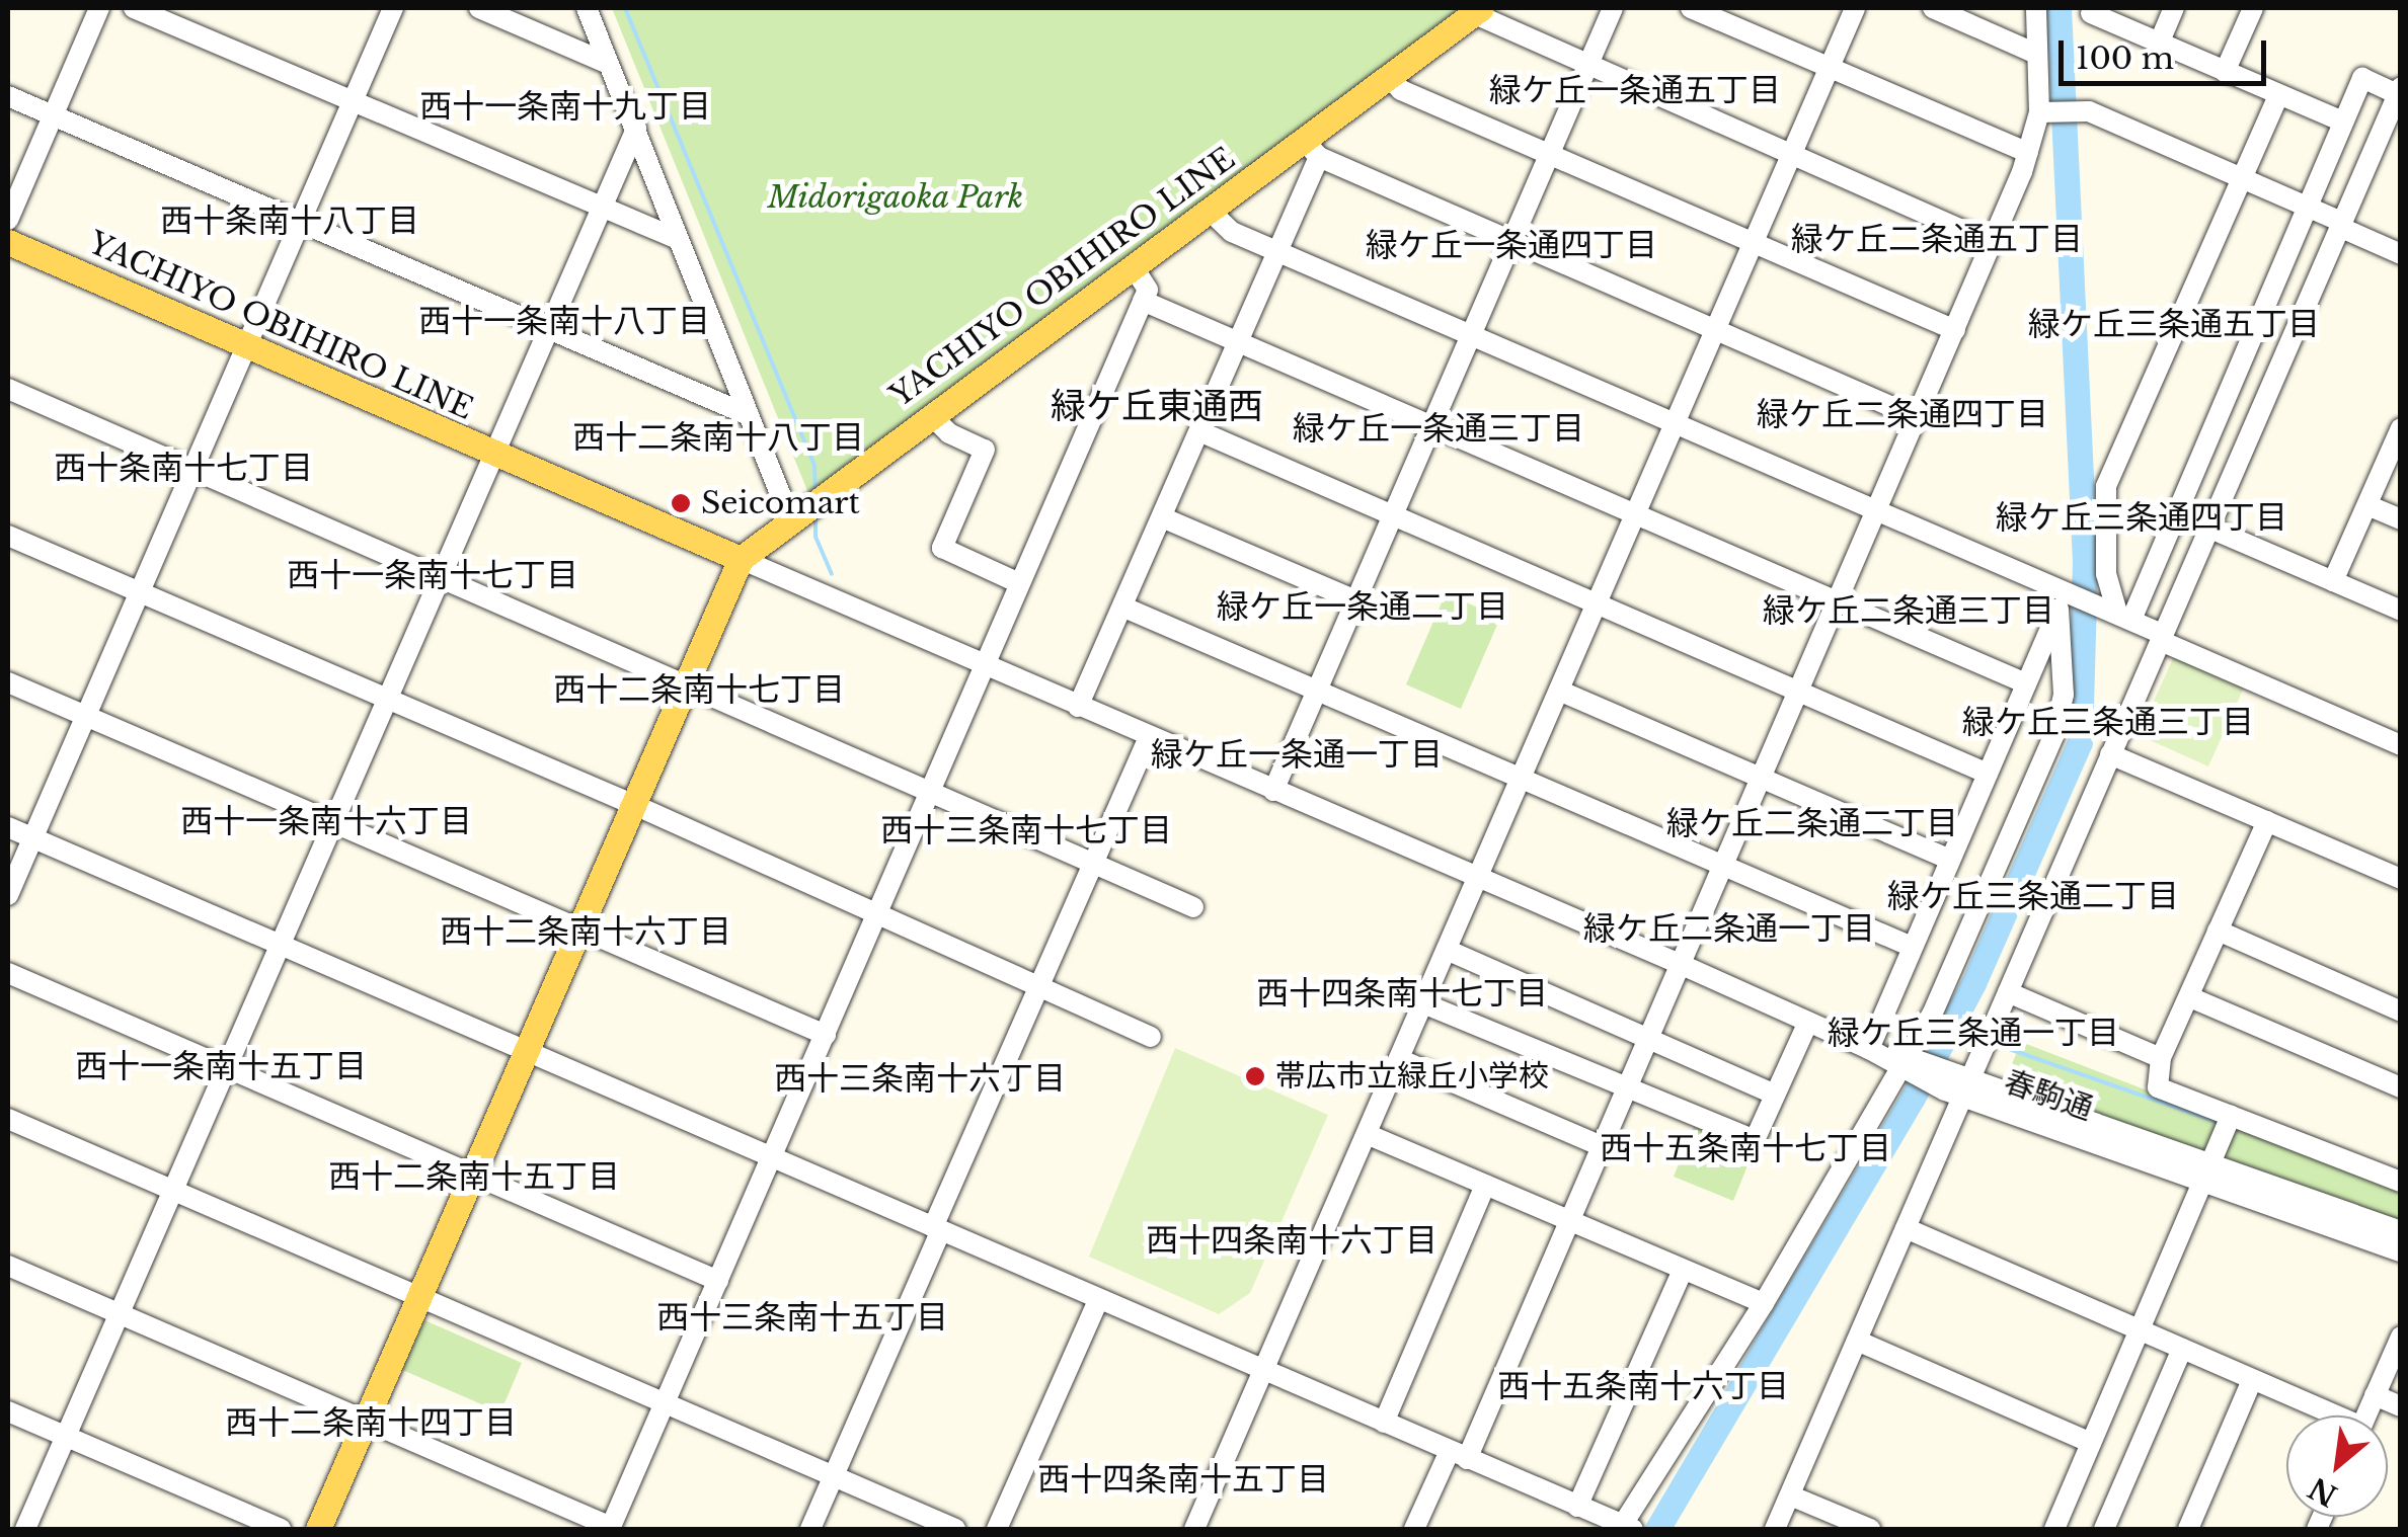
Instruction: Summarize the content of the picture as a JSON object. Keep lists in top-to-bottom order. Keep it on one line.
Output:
{"streets":{"main road":["YACHIYO OBIHIRO LINE"],"street":["春駒通"]},"crossings":[["YACHIYO OBIHIRO LINE","春駒通"]],"districts":["緑ケ丘一条通五丁目","西十一条南十九丁目","西十条南十八丁目","緑ケ丘二条通五丁目","緑ケ丘一条通四丁目","西十一条南十八丁目","緑ケ丘三条通五丁目","緑ケ丘東通西","緑ケ丘二条通四丁目","緑ケ丘一条通三丁目","西十二条南十八丁目","西十条南十七丁目","緑ケ丘三条通四丁目","西十一条南十七丁目","緑ケ丘一条通二丁目","緑ケ丘二条通三丁目","西十二条南十七丁目","緑ケ丘三条通三丁目","緑ケ丘一条通一丁目","西十一条南十六丁目","緑ケ丘二条通二丁目","西十三条南十七丁目","緑ケ丘三条通二丁目","緑ケ丘二条通一丁目","西十二条南十六丁目","西十四条南十七丁目","緑ケ丘三条通一丁目","西十一条南十五丁目","西十三条南十六丁目","西十五条南十七丁目","西十二条南十五丁目","西十四条南十六丁目","西十三条南十五丁目","西十五条南十六丁目","西十二条南十四丁目","西十四条南十五丁目"],"parks":["Midorigaoka Park"],"places":["Seicomart","帯広市立緑丘小学校"],"scale_bar":"100 m","north":"bottom left"}
